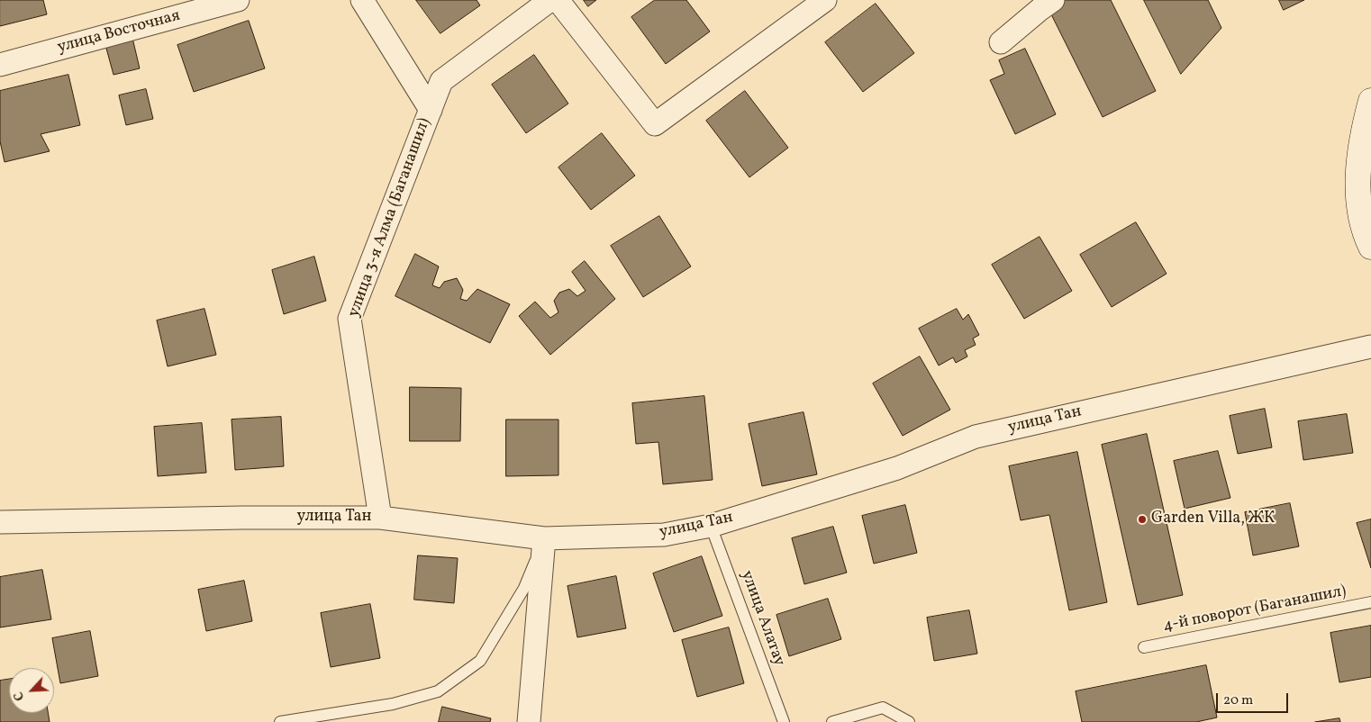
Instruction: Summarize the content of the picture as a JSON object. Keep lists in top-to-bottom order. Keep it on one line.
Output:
{"streets":{"street":["улица Восточная","улица 3-я Алма (Баганашил)","улица Тан"],"lane":["4-й поворот (Баганашил)","улица Алатау"]},"crossings":[["улица 3-я Алма (Баганашил)","улица Тан"],["улица Тан","улица Алатау"]],"places":["Garden Villa, ЖК"],"scale_bar":"20 m","north":"bottom left"}
